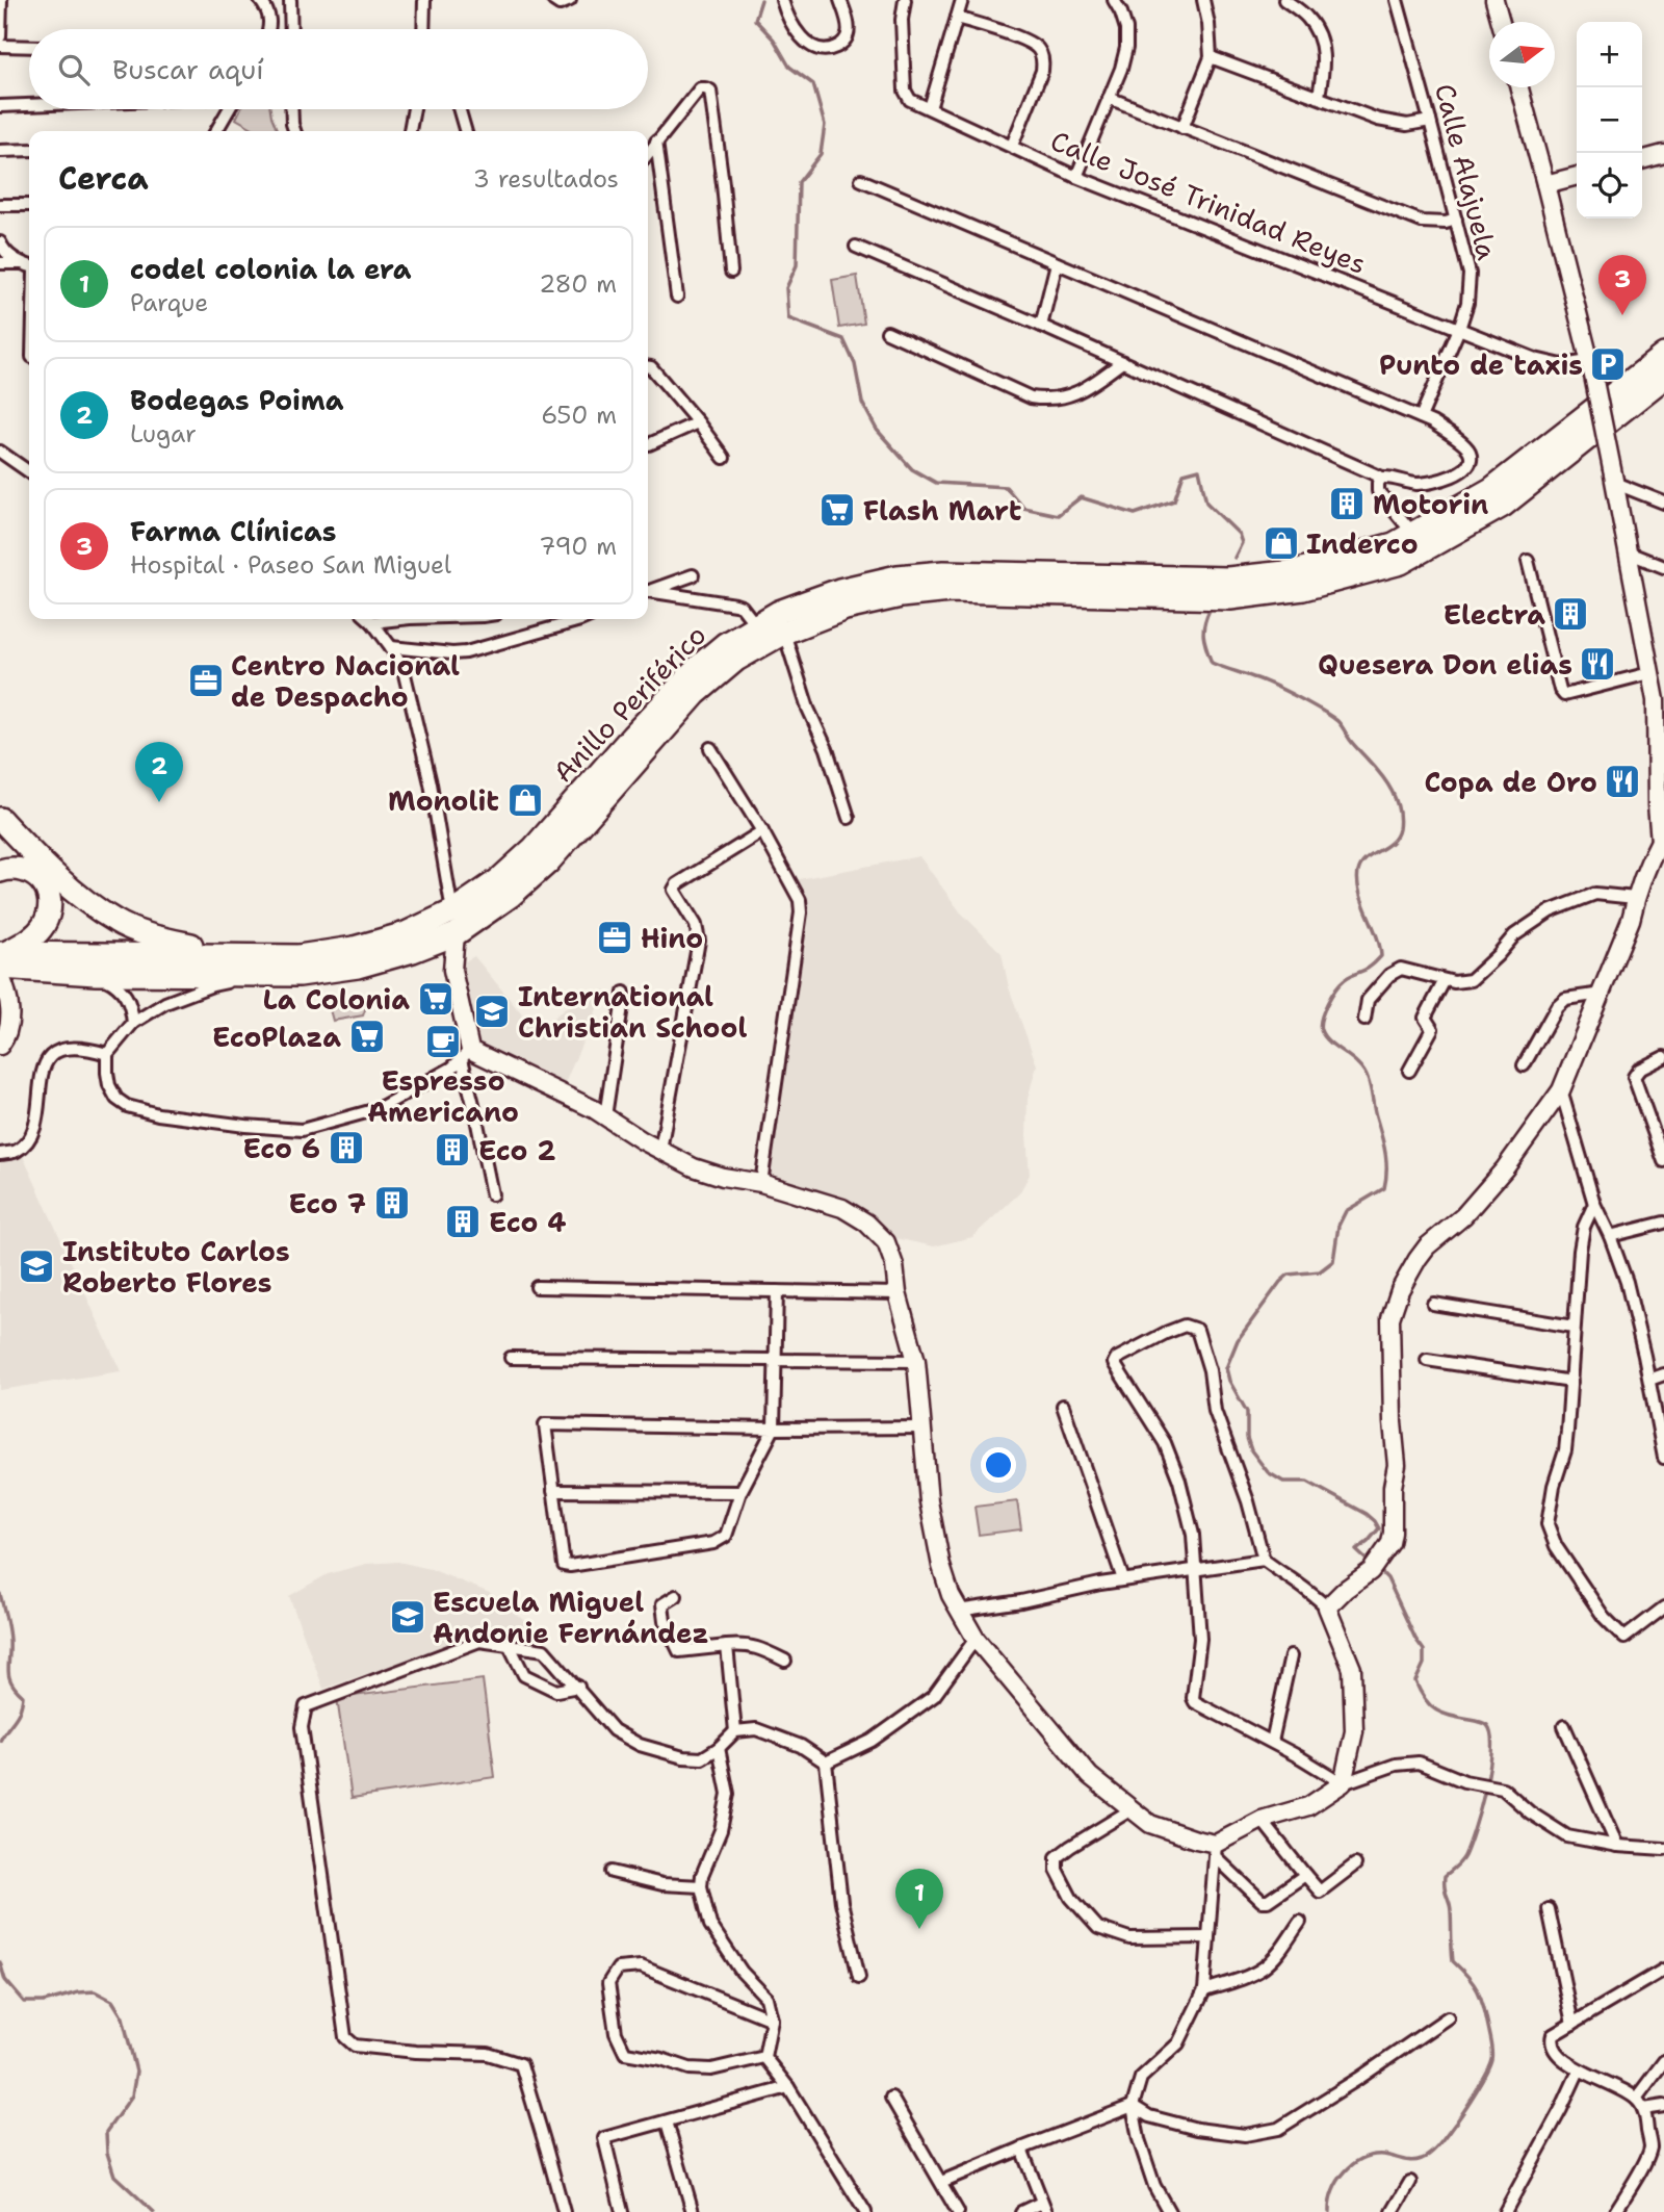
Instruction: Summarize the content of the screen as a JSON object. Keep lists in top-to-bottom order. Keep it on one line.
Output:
{"streets":{"highway":["Anillo Periférico"],"street":["Calle Alajuela","Calle José Trinidad Reyes"]},"crossings":[["Calle Alajuela","Calle José Trinidad Reyes"]],"places":{"parking":["Punto de taxis"],"building":["Motorin","Electra","Eco 6","Eco 2","Eco 7","Eco 4"],"supermarket":["Flash Mart","La Colonia","EcoPlaza"],"shop":["Inderco","Monolit"],"restaurant":["Quesera Don elias","Copa de Oro"],"office":["Centro Nacional de Despacho","Hino"],"school or university":["International Christian School","Instituto Carlos Roberto Flores","Escuela Miguel Andonie Fernández"],"cafe":["Espresso Americano"]},"north":"right","page":{"map_buttons":["+","−"],"search":"Buscar aquí","heading":["Cerca","3 resultados"],"list":[{"mark":"1","name":"codel colonia la era","note":"Parque","value":"280 m"},{"mark":"2","name":"Bodegas Poima","note":"Lugar","value":"650 m"},{"mark":"3","name":"Farma Clínicas","note":"Hospital · Paseo San Miguel","value":"790 m"}],"pins":["3","2","1"]}}
